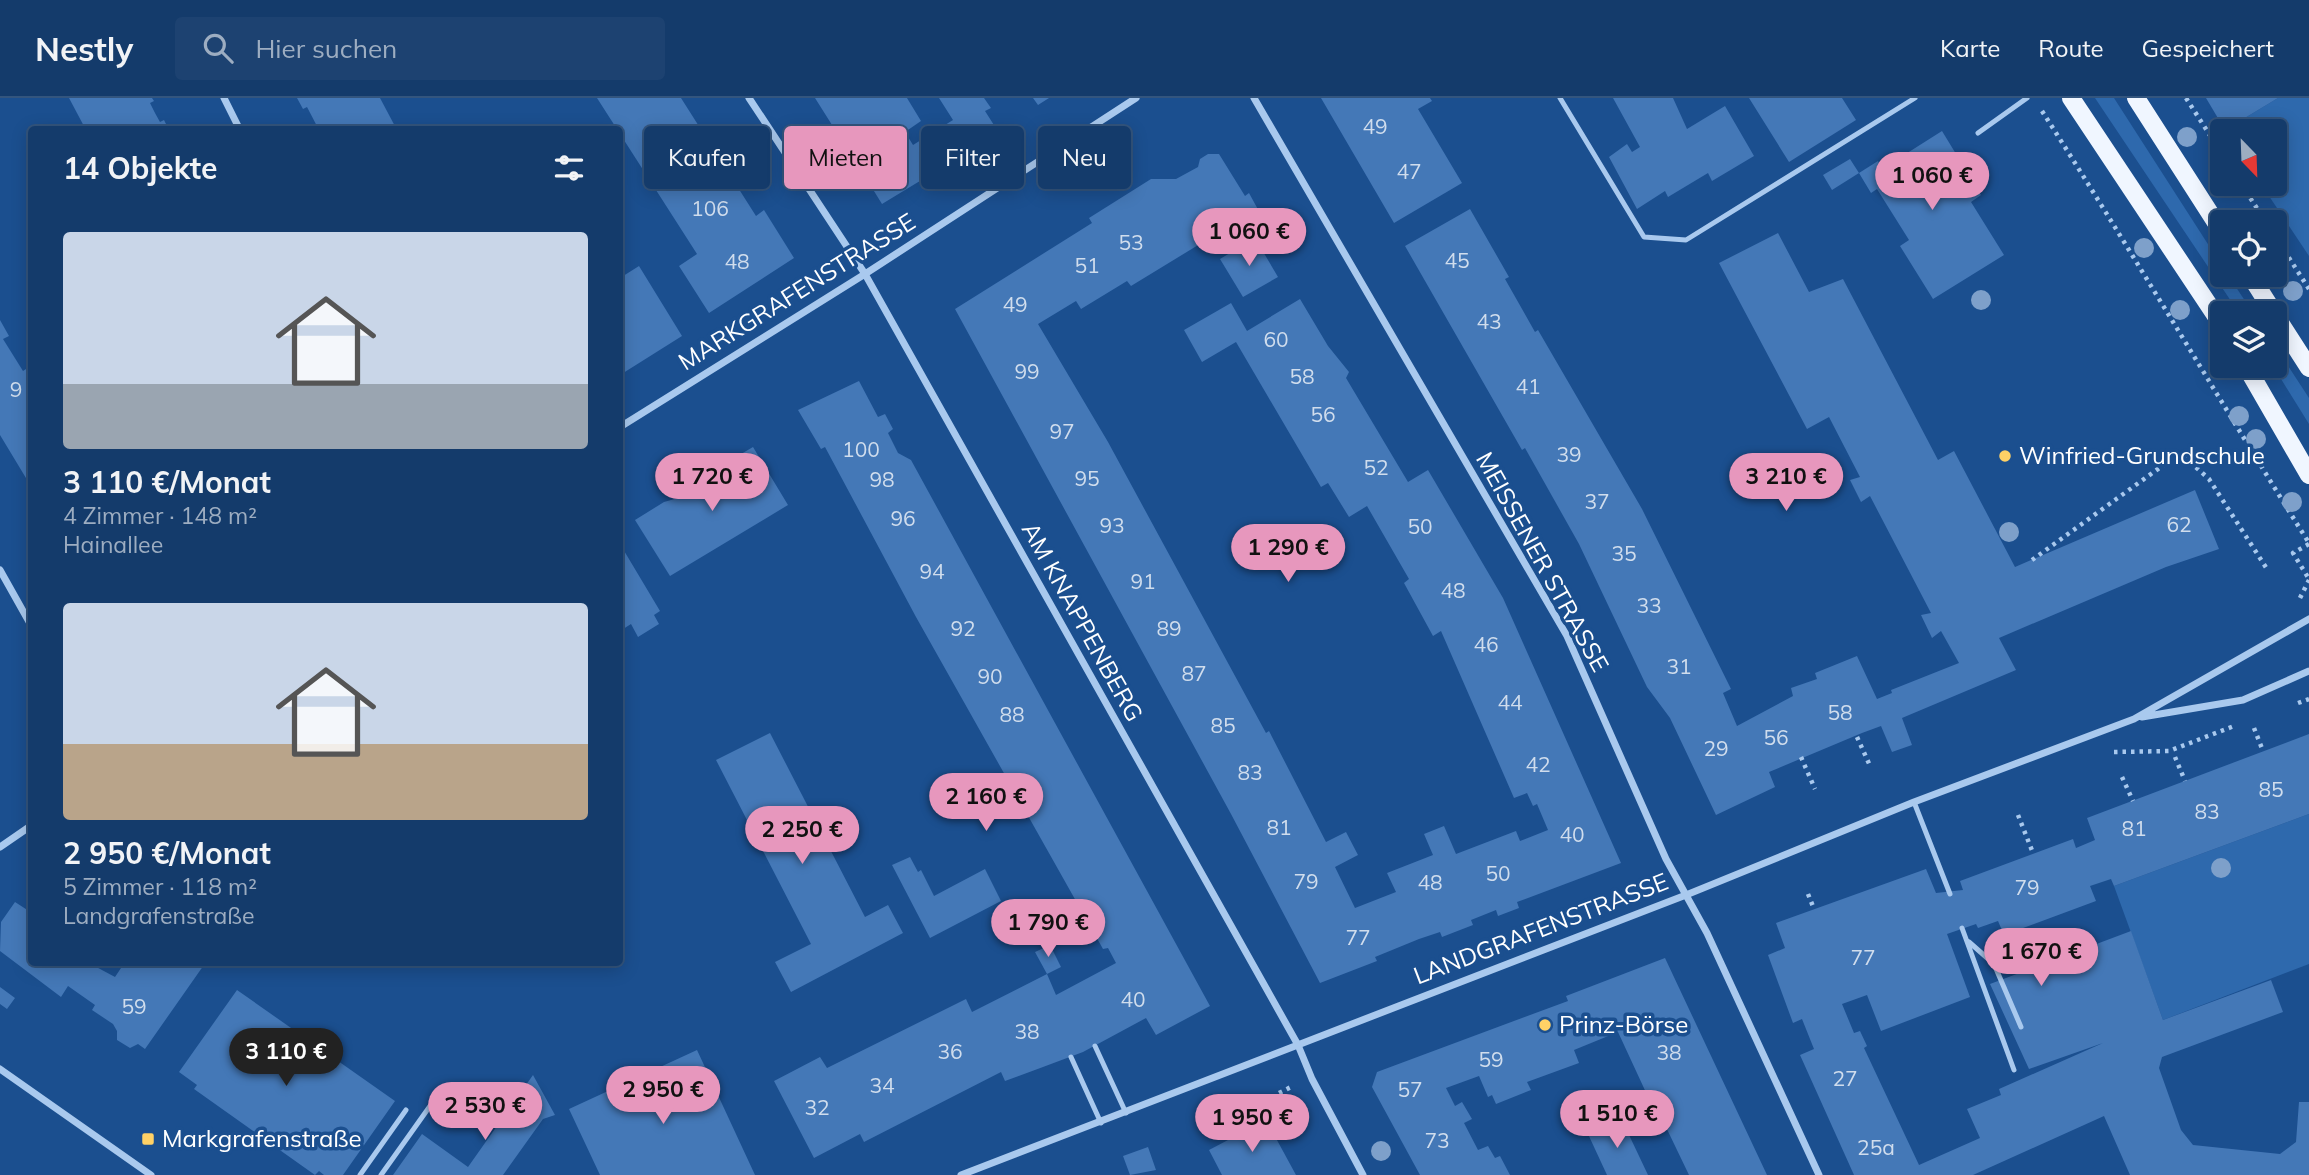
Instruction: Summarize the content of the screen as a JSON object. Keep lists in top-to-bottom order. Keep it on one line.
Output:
{"streets":{"street":["MARKGRAFENSTRASSE","MEISSENER STRASSE","AM KNAPPENBERG","LANDGRAFENSTRASSE"]},"crossings":[["MARKGRAFENSTRASSE","AM KNAPPENBERG"],["MEISSENER STRASSE","LANDGRAFENSTRASSE"],["AM KNAPPENBERG","LANDGRAFENSTRASSE"]],"places":{"other":["Winfried-Grundschule","Prinz-Börse"],"transit":["Markgrafenstraße"]},"house_numbers":["49","47","106","53","45","48","51","49","43","60","99","58","41","9","56","97","100","39","52","95","98","37","96","62","93","50","35","94","91","48","33","92","89","46","31","87","90","44","58","88","85","56","29","42","83","85","83","81","81","40","50","79","48","79","77","77","40","59","38","36","38","59","27","34","57","32","73","25a"],"north":"bottom right","page":{"header":"Nestly","search":"Hier suchen","nav":["Karte","Route","Gespeichert"],"chip":["Kaufen","Mieten","Filter","Neu"],"heading":"14 Objekte","price":["1 060 €","1 060 €","1 720 €","3 210 €","1 290 €","2 160 €","2 250 €","1 790 €","1 670 €","3 110 €","2 950 €","2 530 €","1 510 €","1 950 €"],"list":[{"name":"3 110 €/Monat","note":"4 Zimmer · 148 m² · Hainallee"},{"name":"2 950 €/Monat","note":"5 Zimmer · 118 m² · Landgrafenstraße"}]}}
